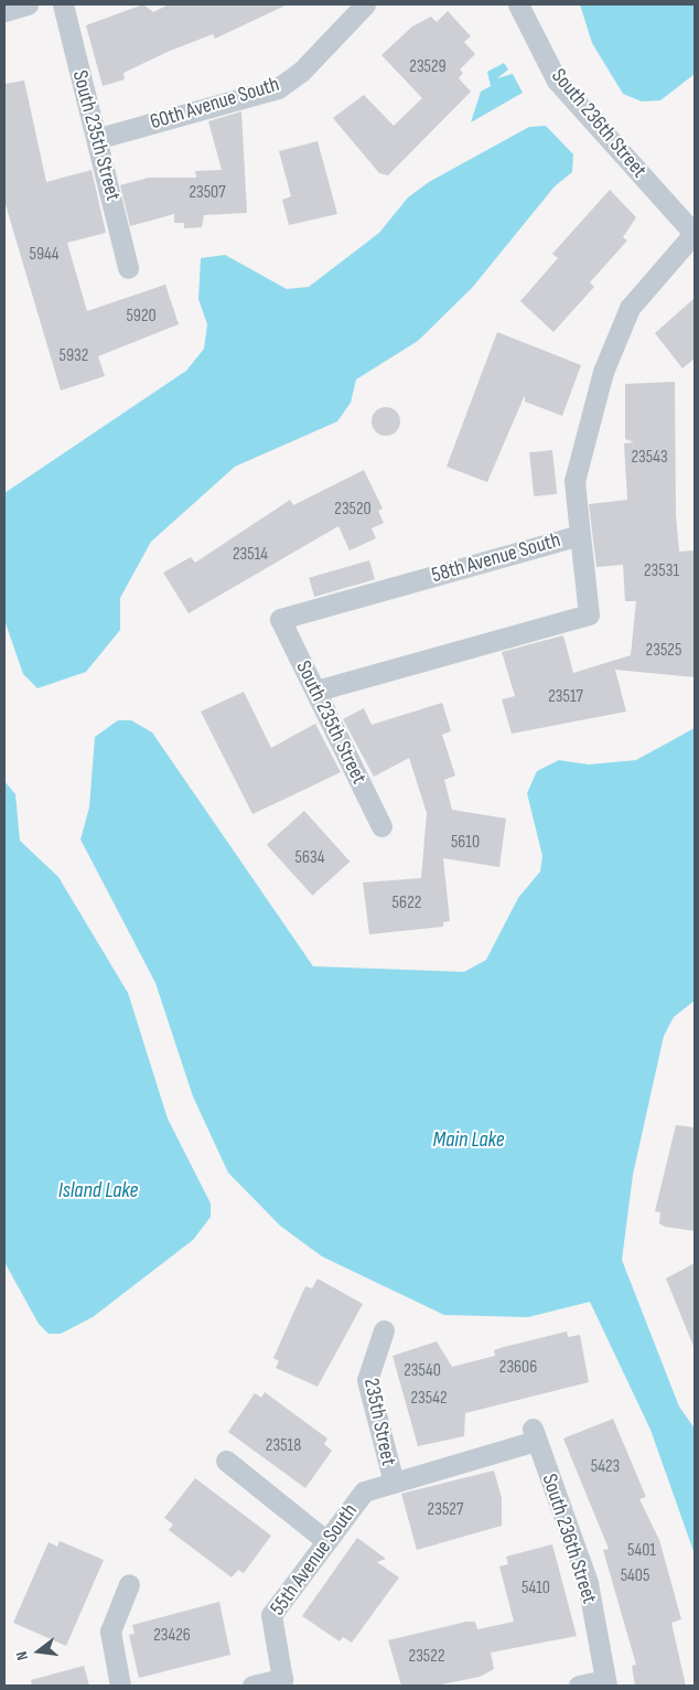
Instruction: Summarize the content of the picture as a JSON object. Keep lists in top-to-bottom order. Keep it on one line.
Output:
{"streets":{"street":["60th Avenue South","South 236th Street","South 235th Street","58th Avenue South","235th Street","55th Avenue South"]},"crossings":[["60th Avenue South","South 235th Street"],["South 236th Street","58th Avenue South"],["South 236th Street","55th Avenue South"],["South 235th Street","58th Avenue South"],["235th Street","55th Avenue South"]],"water":["Main Lake","Island Lake"],"house_numbers":["23529","23507","5944","5920","5932","23543","23520","23514","23531","23525","23517","5610","5634","5622","23606","23540","23542","23518","5423","23527","5401","5405","5410","23426","23522"],"north":"left"}
